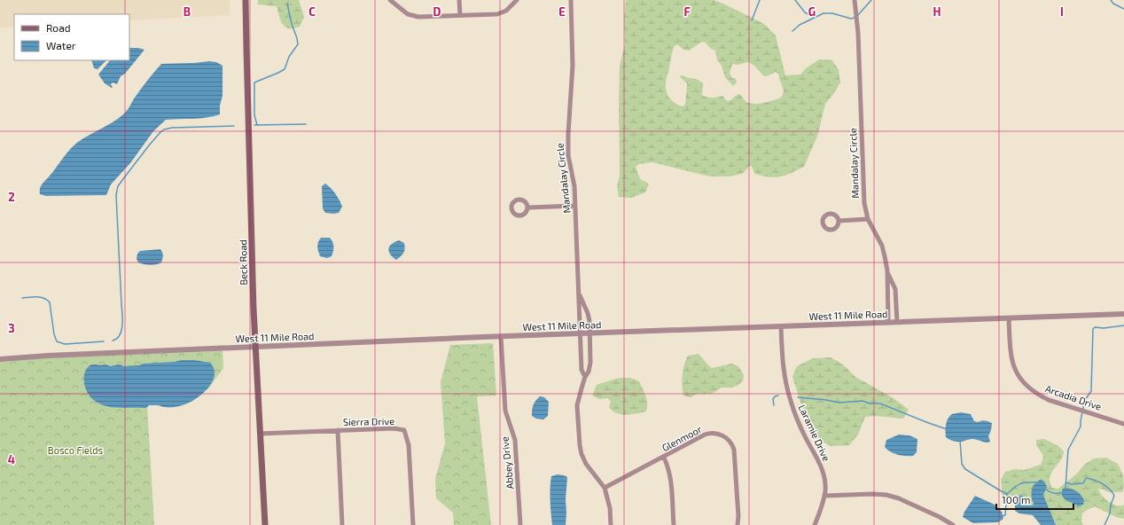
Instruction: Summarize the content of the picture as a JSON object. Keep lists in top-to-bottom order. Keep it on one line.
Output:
{"streets":{"main road":["Beck Road"],"street":["Mandalay Circle","West 11 Mile Road","Arcadia Drive","Sierra Drive","Laramie Drive","Glenmoor","Abbey Drive"]},"crossings":[["Mandalay Circle","West 11 Mile Road"],["Beck Road","West 11 Mile Road"],["Beck Road","Sierra Drive"],["West 11 Mile Road","Arcadia Drive"],["West 11 Mile Road","Laramie Drive"],["West 11 Mile Road","Abbey Drive"]],"parks":["Bosco Fields"],"legend":["Road","Water"],"scale_bar":"100 m","grid":{"columns":["B","C","D","E","F","G","H","I"],"rows":["2","3","4"]}}
